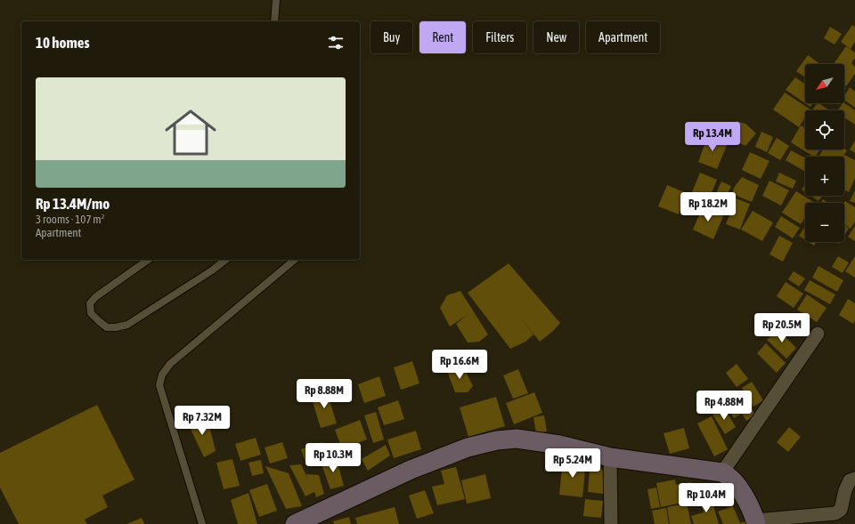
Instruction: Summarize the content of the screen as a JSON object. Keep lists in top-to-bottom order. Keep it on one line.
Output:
{"north":"bottom left","page":{"chip":["Buy","Rent","Filters","New","Apartment"],"heading":"10 homes","map_buttons":["+","−"],"list":[{"name":"Rp 13.4M/mo","note":"3 rooms · 107 m² · Apartment"}],"price":["Rp 13.4M","Rp 18.2M","Rp 20.5M","Rp 16.6M","Rp 8.88M","Rp 4.88M","Rp 7.32M","Rp 10.3M","Rp 5.24M","Rp 10.4M"]}}
